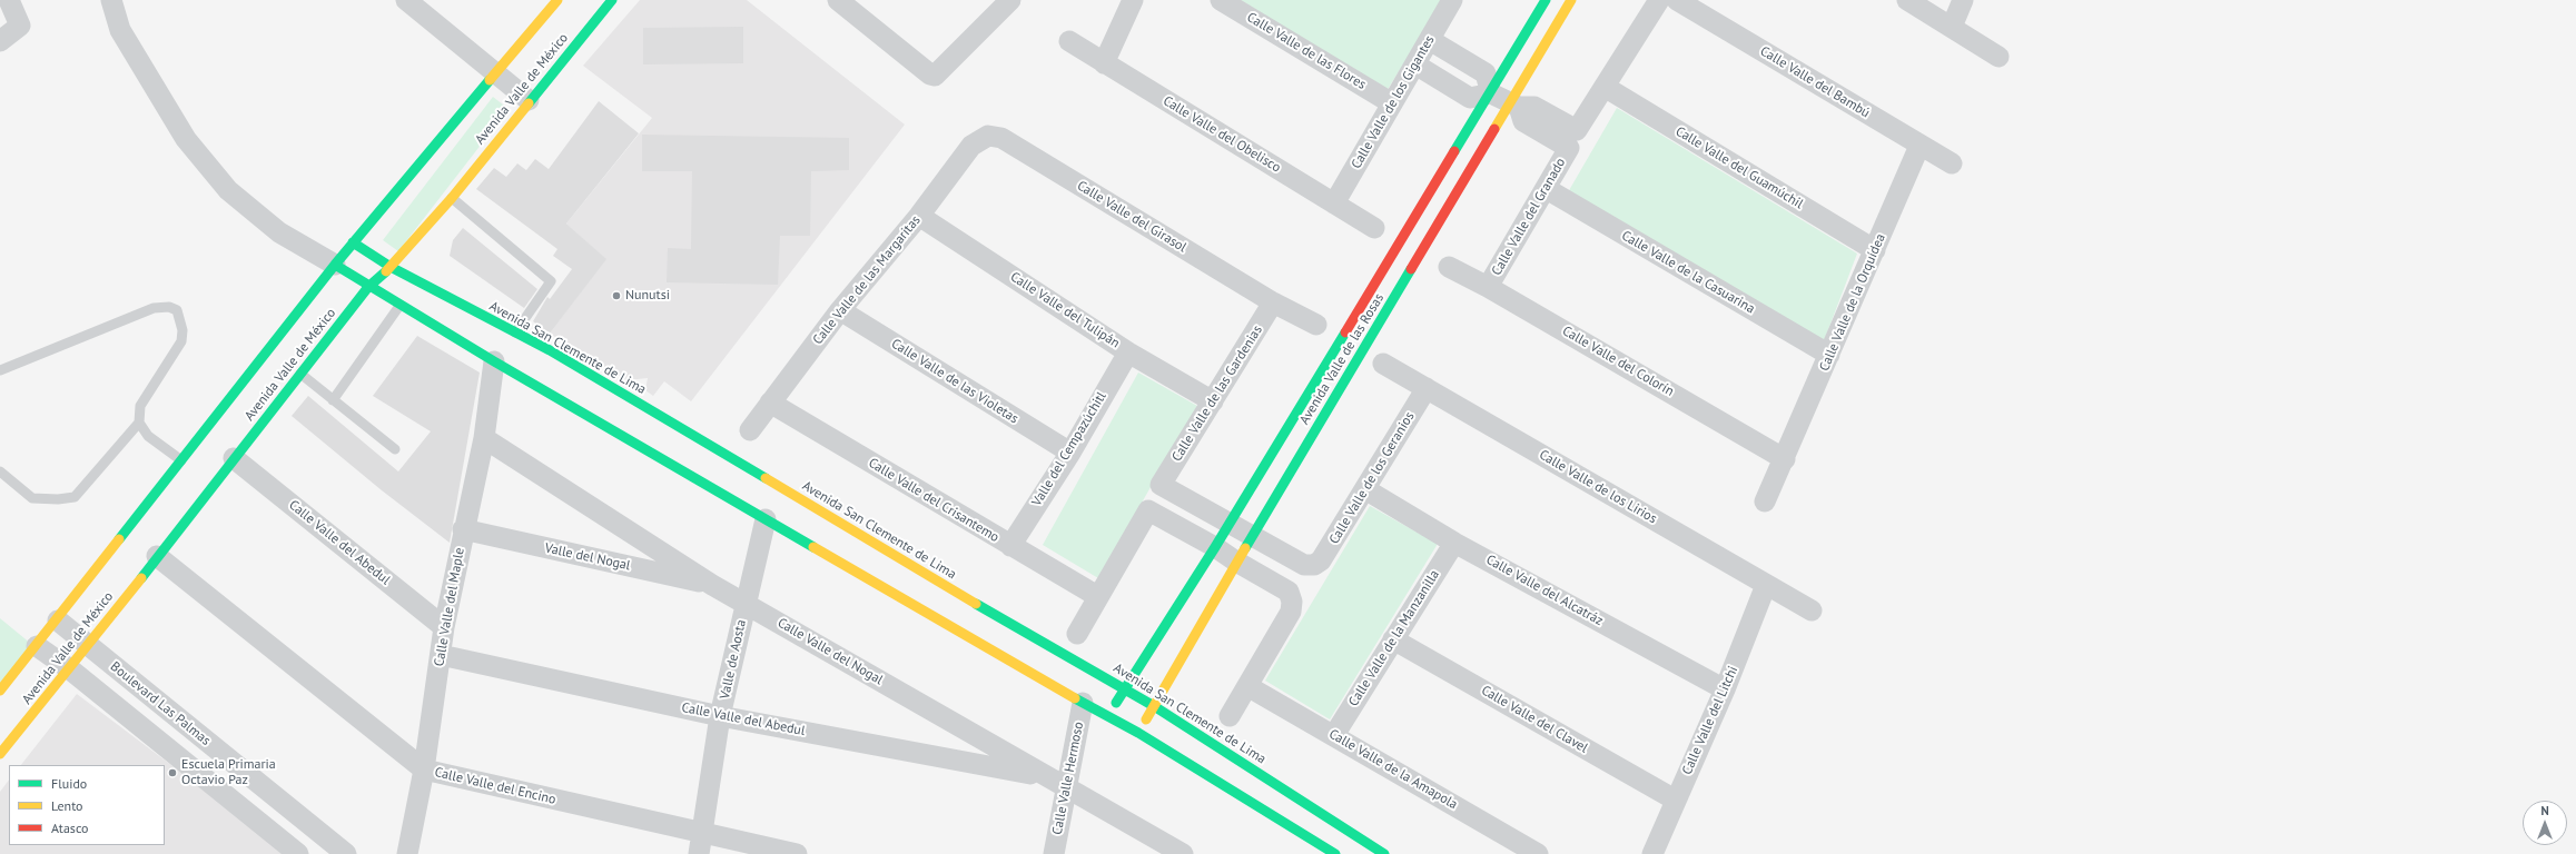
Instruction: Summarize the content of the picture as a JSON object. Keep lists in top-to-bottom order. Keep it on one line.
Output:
{"streets":{"street":["Calle Valle de las Flores","Calle Valle del Bambú","Avenida Valle de México","Calle Valle de los Gigantes","Calle Valle del Obelisco","Calle Valle del Guamúchil","Calle Valle del Girasol","Calle Valle del Granado","Calle Valle de la Casuarina","Calle Valle de las Margaritas","Calle Valle de la Orquídea","Calle Valle del Tulipán","Avenida San Clemente de Lima","Avenida Valle de las Rosas","Calle Valle del Colorín","Calle Valle de las Violetas","Calle Valle de las Gardenias","Valle del Cempazúchitl","Calle Valle de los Geranios","Calle Valle de los Lirios","Calle Valle del Crisantemo","Calle Valle del Abedul","Valle del Nogal","Calle Valle del Alcatráz","Calle Valle del Maple","Calle Valle de la Manzanilla","Calle Valle del Nogal","Valle de Aosta","Boulevard Las Palmas","Calle Valle del Clavel","Calle Valle del Litchi","Calle Valle de la Amapola","Calle Valle Hermoso","Calle Valle del Encino"]},"crossings":[["Calle Valle de las Flores","Calle Valle de los Gigantes"],["Calle Valle del Bambú","Calle Valle de la Orquídea"],["Avenida Valle de México","Avenida San Clemente de Lima"],["Avenida Valle de México","Calle Valle del Abedul"],["Avenida Valle de México","Boulevard Las Palmas"],["Avenida Valle de México","Calle Valle del Encino"],["Calle Valle de los Gigantes","Calle Valle del Obelisco"],["Calle Valle del Guamúchil","Calle Valle del Granado"],["Calle Valle del Guamúchil","Calle Valle de la Orquídea"],["Calle Valle del Girasol","Calle Valle de las Margaritas"],["Calle Valle del Girasol","Calle Valle de las Gardenias"],["Calle Valle del Granado","Calle Valle de la Casuarina"],["Calle Valle del Granado","Calle Valle del Colorín"],["Calle Valle de la Casuarina","Calle Valle de la Orquídea"],["Calle Valle de las Margaritas","Calle Valle del Tulipán"],["Calle Valle de las Margaritas","Calle Valle de las Violetas"],["Calle Valle de las Margaritas","Calle Valle del Crisantemo"],["Calle Valle de la Orquídea","Calle Valle del Colorín"],["Calle Valle del Tulipán","Calle Valle de las Gardenias"],["Calle Valle del Tulipán","Valle del Cempazúchitl"],["Avenida San Clemente de Lima","Avenida Valle de las Rosas"],["Avenida Valle de las Rosas","Calle Valle de las Gardenias"],["Avenida Valle de las Rosas","Calle Valle de los Geranios"],["Calle Valle de las Violetas","Valle del Cempazúchitl"],["Valle del Cempazúchitl","Calle Valle del Crisantemo"],["Calle Valle de los Geranios","Calle Valle de los Lirios"],["Calle Valle de los Geranios","Calle Valle del Alcatráz"],["Calle Valle de los Lirios","Calle Valle del Litchi"],["Calle Valle del Abedul","Calle Valle del Maple"],["Calle Valle del Abedul","Calle Valle del Nogal"],["Calle Valle del Abedul","Valle de Aosta"],["Valle del Nogal","Calle Valle del Maple"],["Valle del Nogal","Calle Valle del Nogal"],["Calle Valle del Alcatráz","Calle Valle de la Manzanilla"],["Calle Valle del Alcatráz","Calle Valle del Litchi"],["Calle Valle del Maple","Calle Valle del Nogal"],["Calle Valle del Maple","Calle Valle del Encino"],["Calle Valle de la Manzanilla","Calle Valle del Clavel"],["Calle Valle de la Manzanilla","Calle Valle de la Amapola"],["Calle Valle del Nogal","Valle de Aosta"],["Calle Valle del Nogal","Calle Valle Hermoso"],["Valle de Aosta","Calle Valle del Encino"],["Calle Valle del Clavel","Calle Valle del Litchi"]],"places":["Nunutsi","Escuela Primaria Octavio Paz"],"legend":["Fluido","Lento","Atasco"],"north":"top"}
